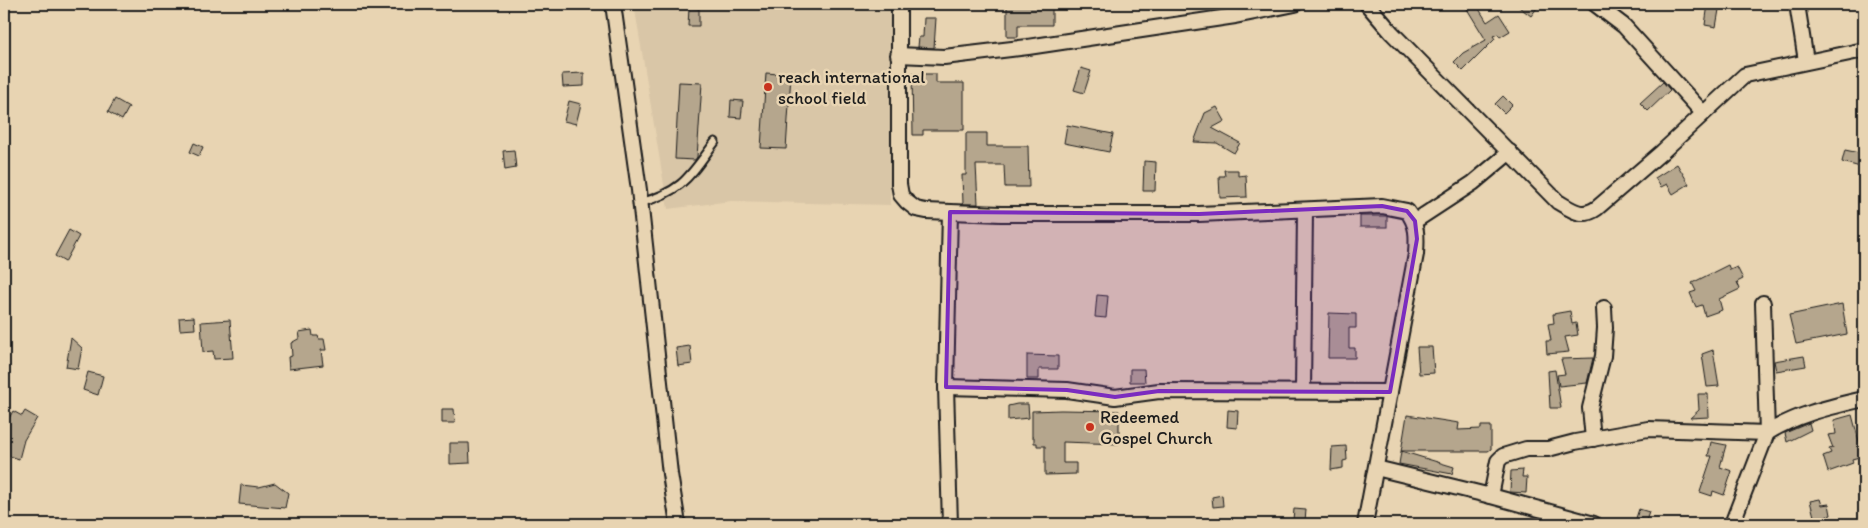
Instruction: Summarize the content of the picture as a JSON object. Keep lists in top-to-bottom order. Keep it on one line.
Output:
{"places":["reach international school field","Redeemed Gospel Church"]}
